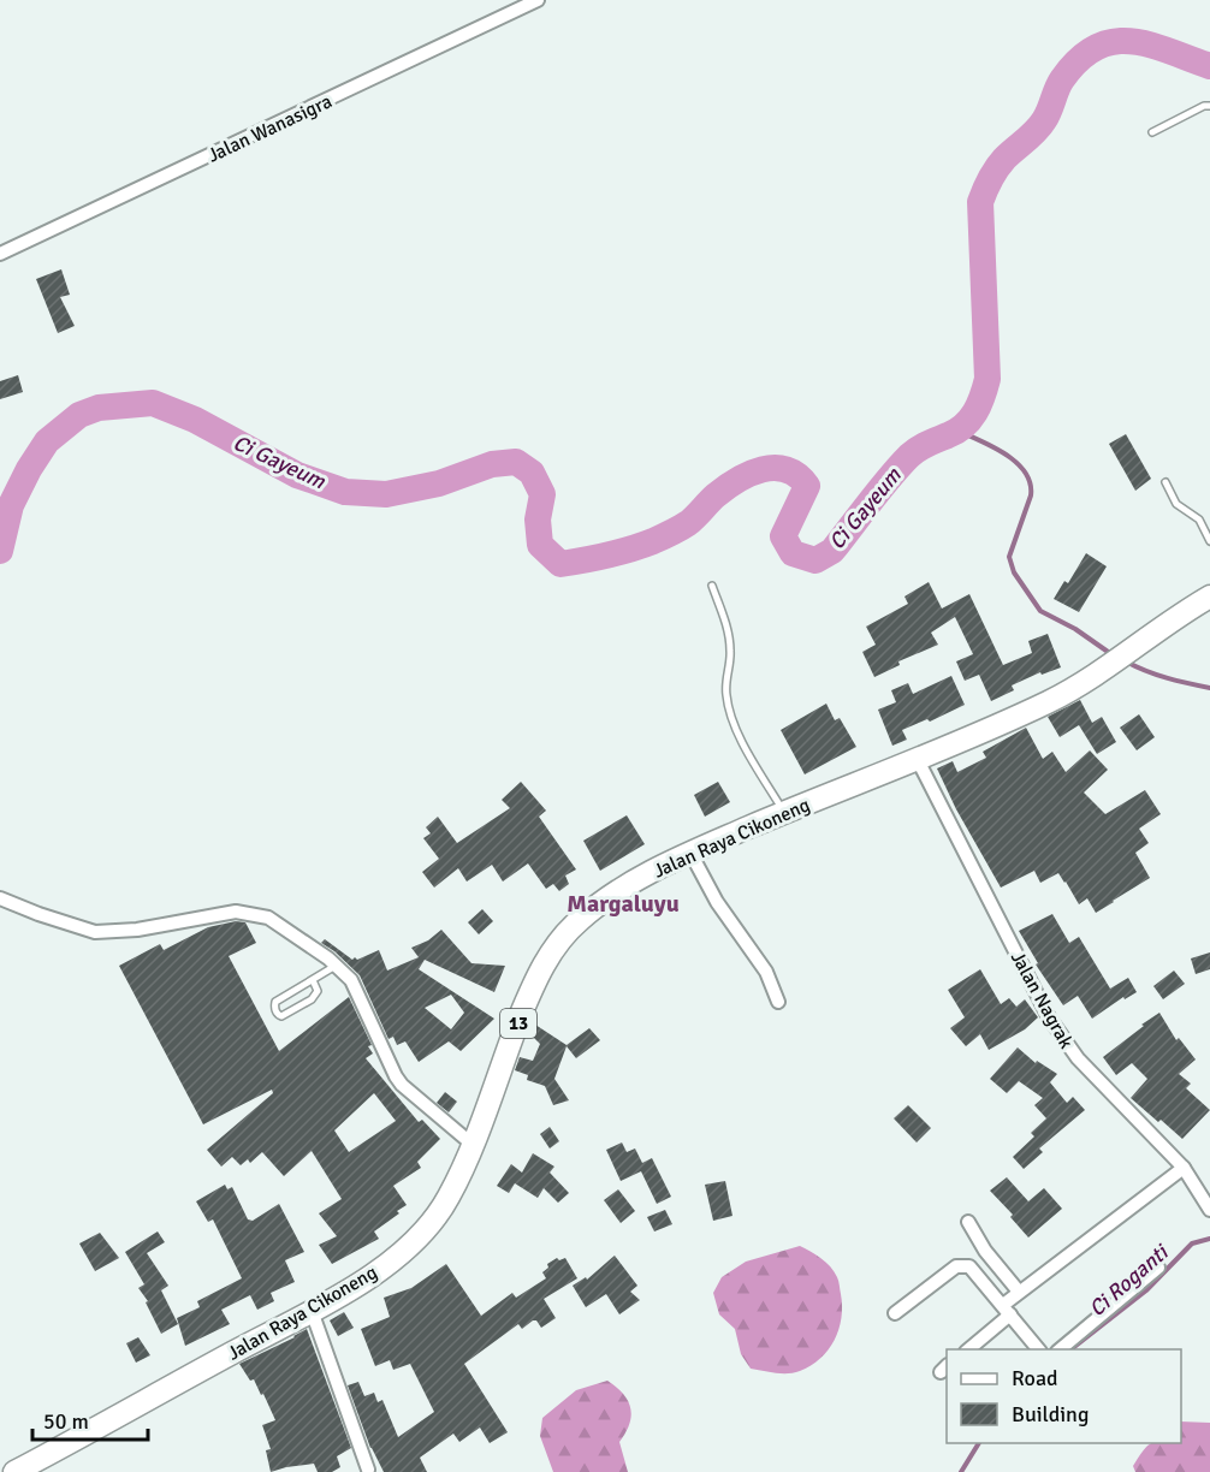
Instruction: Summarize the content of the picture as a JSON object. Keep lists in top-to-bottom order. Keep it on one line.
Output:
{"streets":{"highway":["Jalan Raya Cikoneng","13"],"street":["Jalan Wanasigra","Jalan Nagrak"]},"crossings":[["Jalan Raya Cikoneng","Jalan Nagrak"]],"districts":["Margaluyu"],"water":["Ci Gayeum","Ci Roganti"],"legend":["Road","Building"],"scale_bar":"50 m"}
